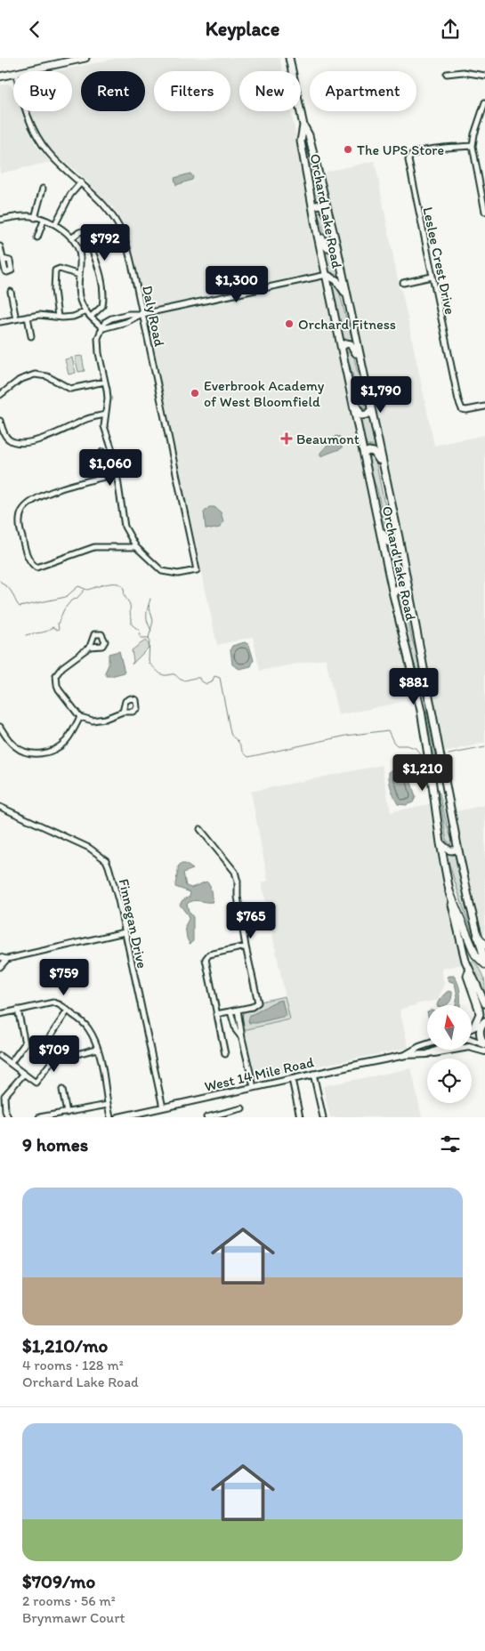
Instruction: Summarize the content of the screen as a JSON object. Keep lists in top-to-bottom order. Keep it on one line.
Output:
{"streets":{"main road":["Orchard Lake Road"],"street":["Leslee Crest Drive","Daly Road","Finnegan Drive","West 14 Mile Road"]},"crossings":[["Finnegan Drive","West 14 Mile Road"]],"places":{"other":["The UPS Store","Orchard Fitness","Everbrook Academy of West Bloomfield"],"health":["Beaumont"]},"north":"top","page":{"header":"Keyplace","chip":["Buy","Rent","Filters","New","Apartment"],"price":["$792","$1,300","$1,790","$1,060","$881","$1,210","$765","$759","$709"],"heading":"9 homes","list":[{"name":"$1,210/mo","note":"4 rooms · 128 m² · Orchard Lake Road"},{"name":"$709/mo","note":"2 rooms · 56 m² · Brynmawr Court"}]}}
